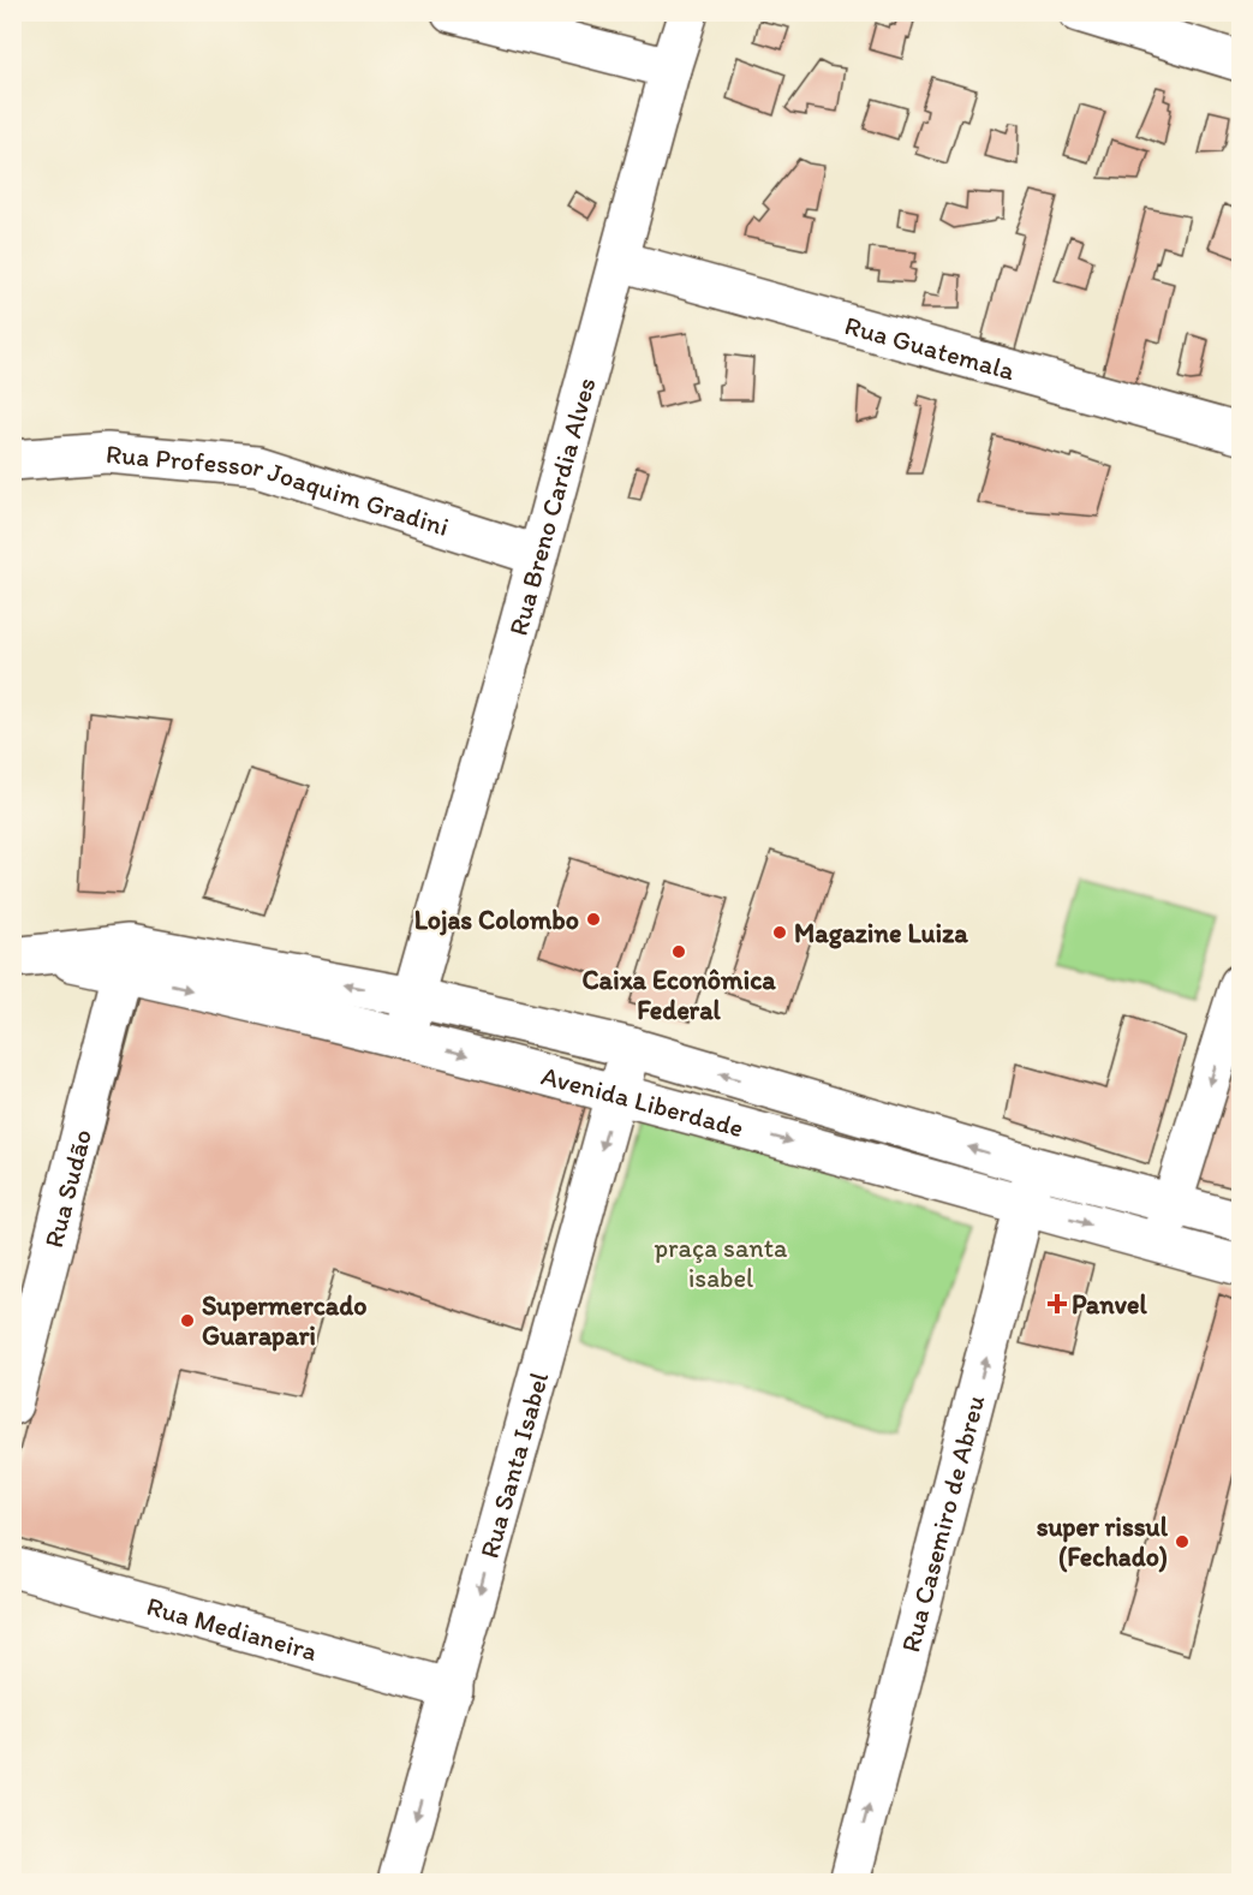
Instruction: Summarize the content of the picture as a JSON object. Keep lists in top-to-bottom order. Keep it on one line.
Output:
{"streets":{"street":["Rua Guatemala","Rua Professor Joaquim Gradini","Rua Breno Cardia Alves","Avenida Liberdade","Rua Sudão","Rua Santa Isabel","Rua Casemiro de Abreu","Rua Medianeira"]},"crossings":[["Rua Guatemala","Rua Breno Cardia Alves"],["Rua Professor Joaquim Gradini","Rua Breno Cardia Alves"],["Rua Breno Cardia Alves","Avenida Liberdade"],["Avenida Liberdade","Rua Sudão"],["Avenida Liberdade","Rua Santa Isabel"],["Avenida Liberdade","Rua Casemiro de Abreu"],["Rua Santa Isabel","Rua Medianeira"]],"one_way":["Rua Santa Isabel","Rua Casemiro de Abreu"],"parks":["praça santa isabel"],"places":{"other":["Lojas Colombo","Magazine Luiza","Caixa Econômica Federal","Supermercado Guarapari","super rissul (Fechado)"],"health":["Panvel"]}}
